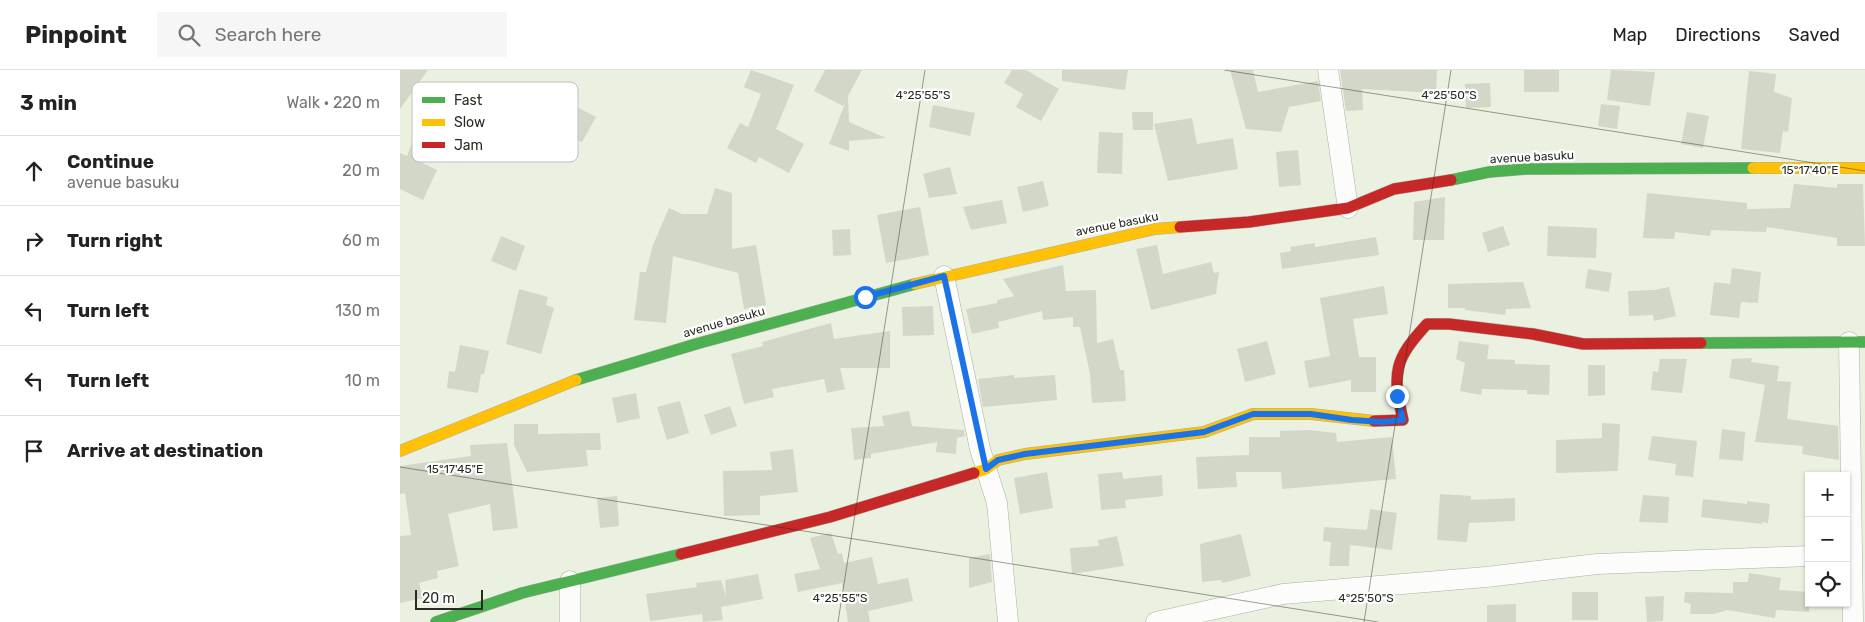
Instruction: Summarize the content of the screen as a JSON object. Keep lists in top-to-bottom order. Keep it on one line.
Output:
{"streets":{"street":["avenue basuku"]},"legend":["Fast","Slow","Jam"],"scale_bar":"20 m","page":{"header":"Pinpoint","search":"Search here","nav":["Map","Directions","Saved"],"heading":["3 min","Walk · 220 m"],"list":[["Continue","avenue basuku","20 m"],["Turn right","60 m"],["Turn left","130 m"],["Turn left","10 m"],"Arrive at destination"],"map_buttons":["+","−"],"scale":"20 m"},"coordinates":["4°25'50\"S","4°25'55\"S","15°17'40\"E","15°17'45\"E"]}
